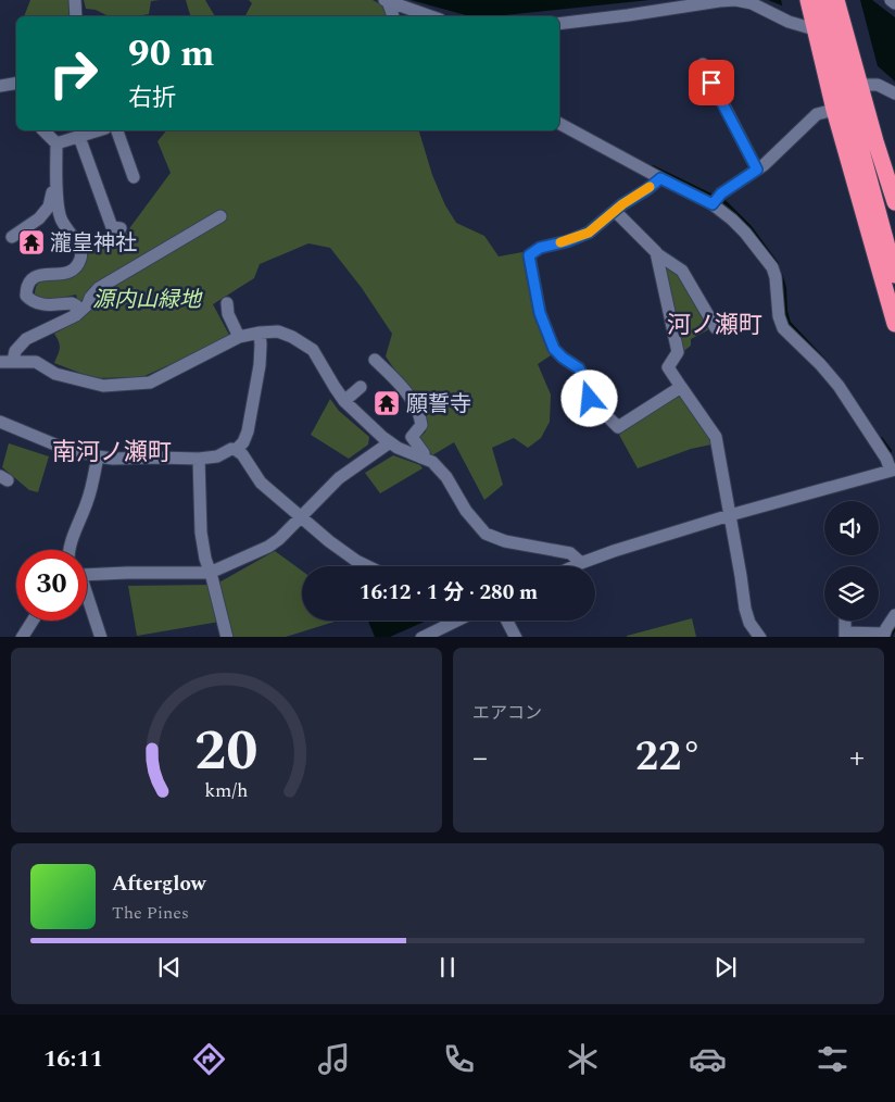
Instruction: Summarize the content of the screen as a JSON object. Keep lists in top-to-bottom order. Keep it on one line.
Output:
{"districts":["河ノ瀬町","南河ノ瀬町"],"parks":["源内山緑地"],"places":{"temple":["瀧皇神社","願誓寺"]},"page":{"turn":["90 m","右折"],"limit":"30","trip":"16:12 · 1 分 · 280 m","tile":"エアコン","heat":["−","22°","+"],"song":["Afterglow","The Pines"],"tabs":"16:11","gauge":["20","km/h"]}}
